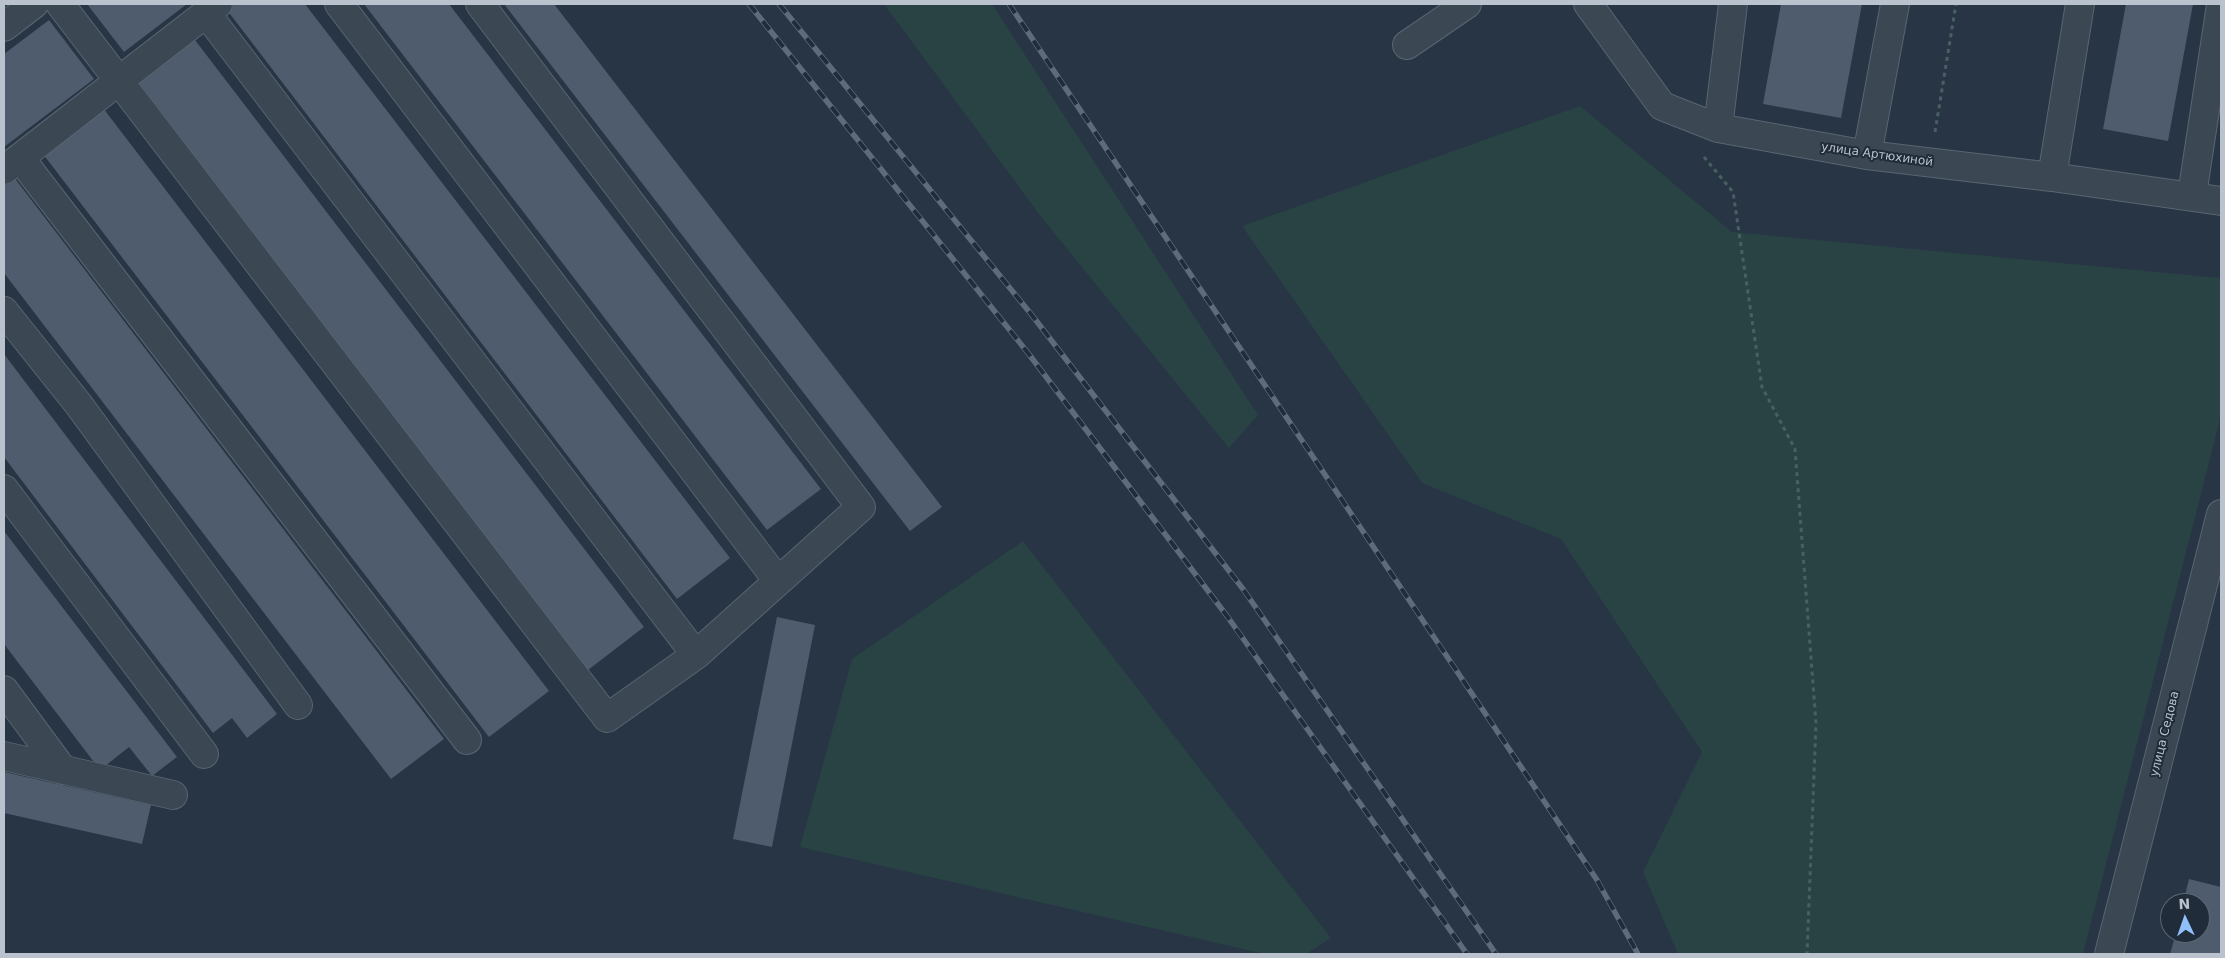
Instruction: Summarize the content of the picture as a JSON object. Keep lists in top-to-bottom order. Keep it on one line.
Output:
{"streets":{"street":["улица Артюхиной","улица Седова"]},"north":"top"}
